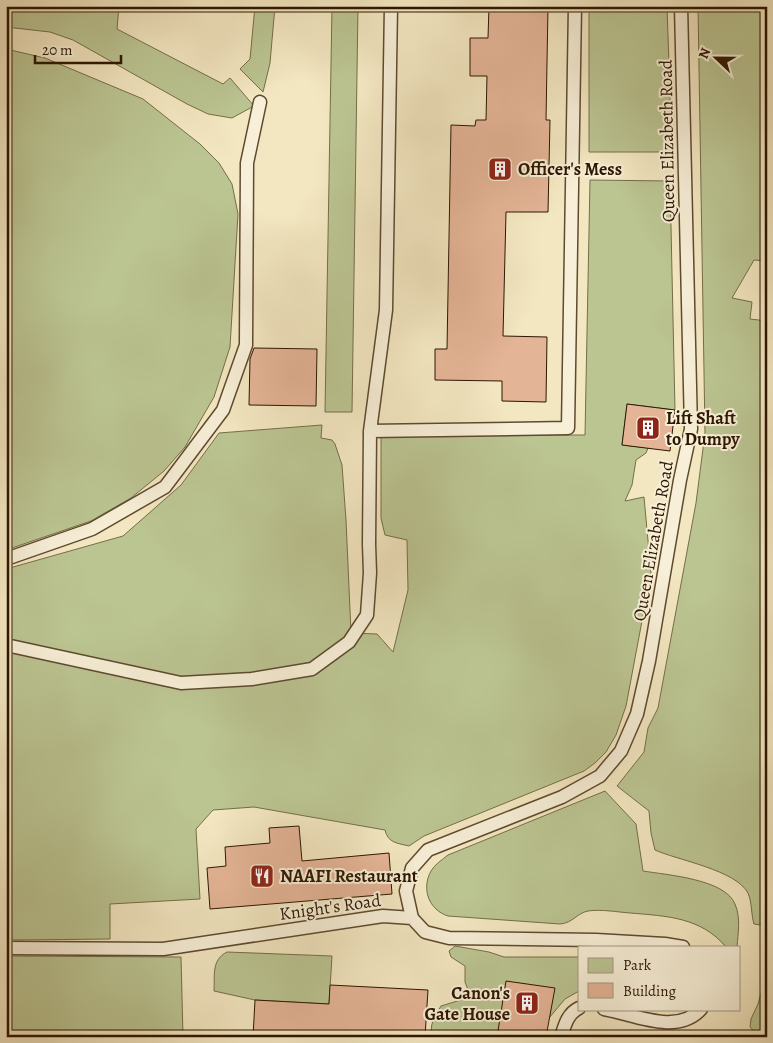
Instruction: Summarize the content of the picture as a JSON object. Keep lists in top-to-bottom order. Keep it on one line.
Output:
{"streets":{"lane":["Queen Elizabeth Road","Knight's Road"]},"crossings":[["Queen Elizabeth Road","Knight's Road"]],"places":{"building":["Officer's Mess","Lift Shaft to Dumpy","Canon's Gate House"],"restaurant":["NAAFI Restaurant"]},"legend":["Park","Building"],"scale_bar":"20 m","north":"left"}
